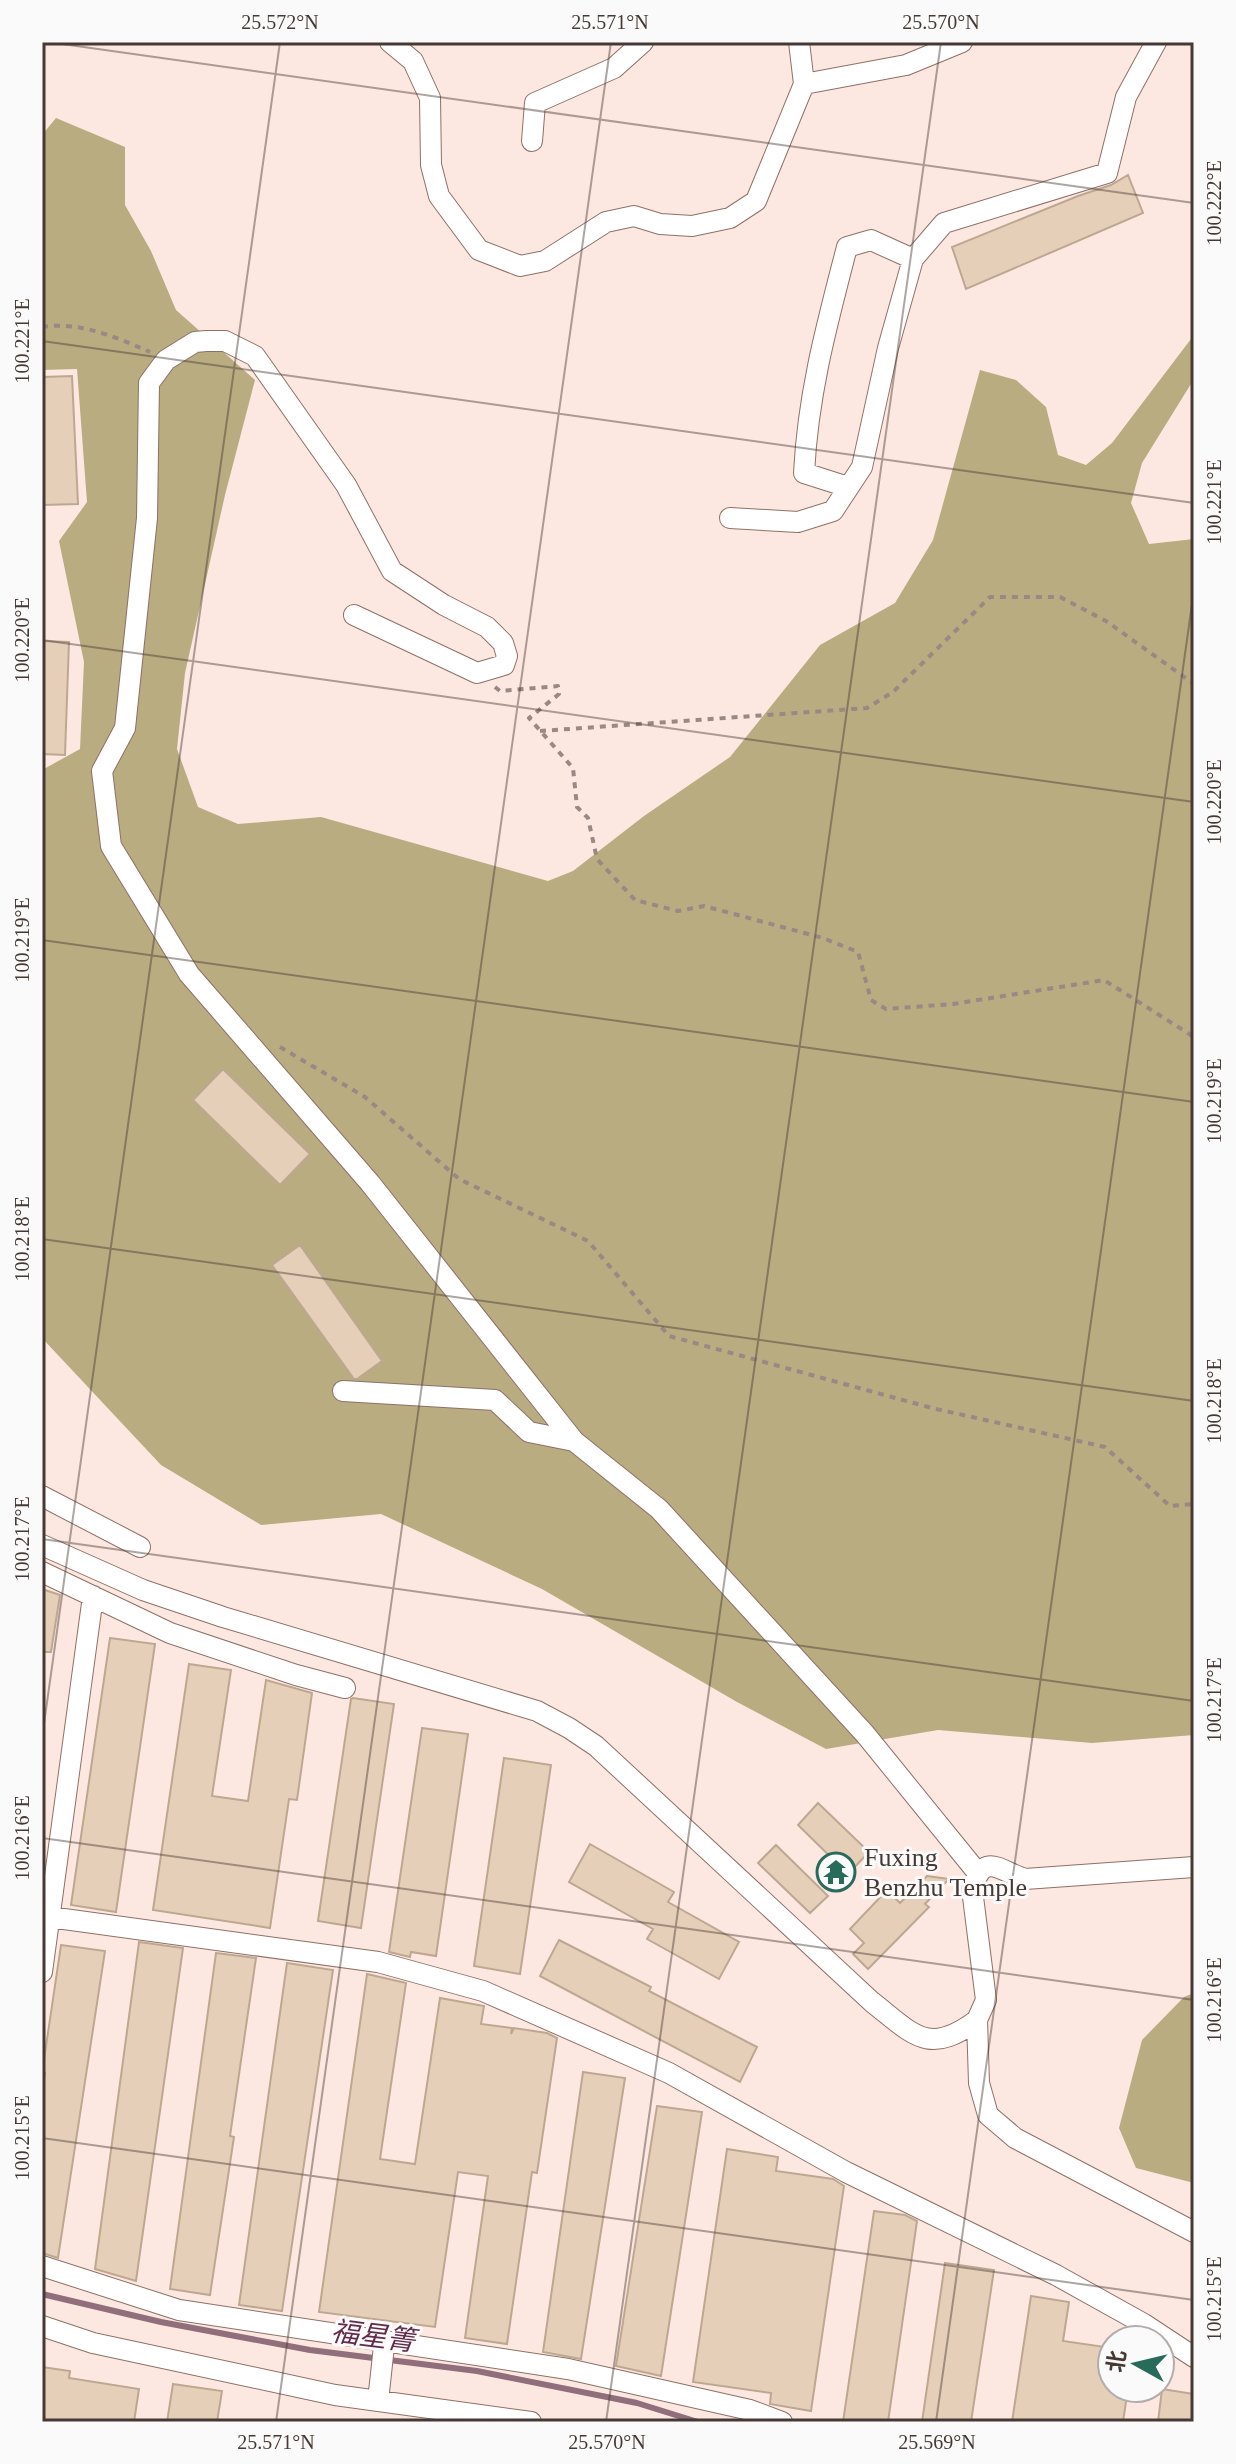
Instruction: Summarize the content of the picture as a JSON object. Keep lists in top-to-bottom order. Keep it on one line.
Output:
{"water":["福星箐"],"places":{"temple":["Fuxing Benzhu Temple"]},"north":"left","coordinates":["25.572°N","25.571°N","25.570°N","100.222°E","100.221°E","100.220°E","100.219°E","100.218°E","100.217°E","100.216°E","100.215°E","25.569°N"]}
